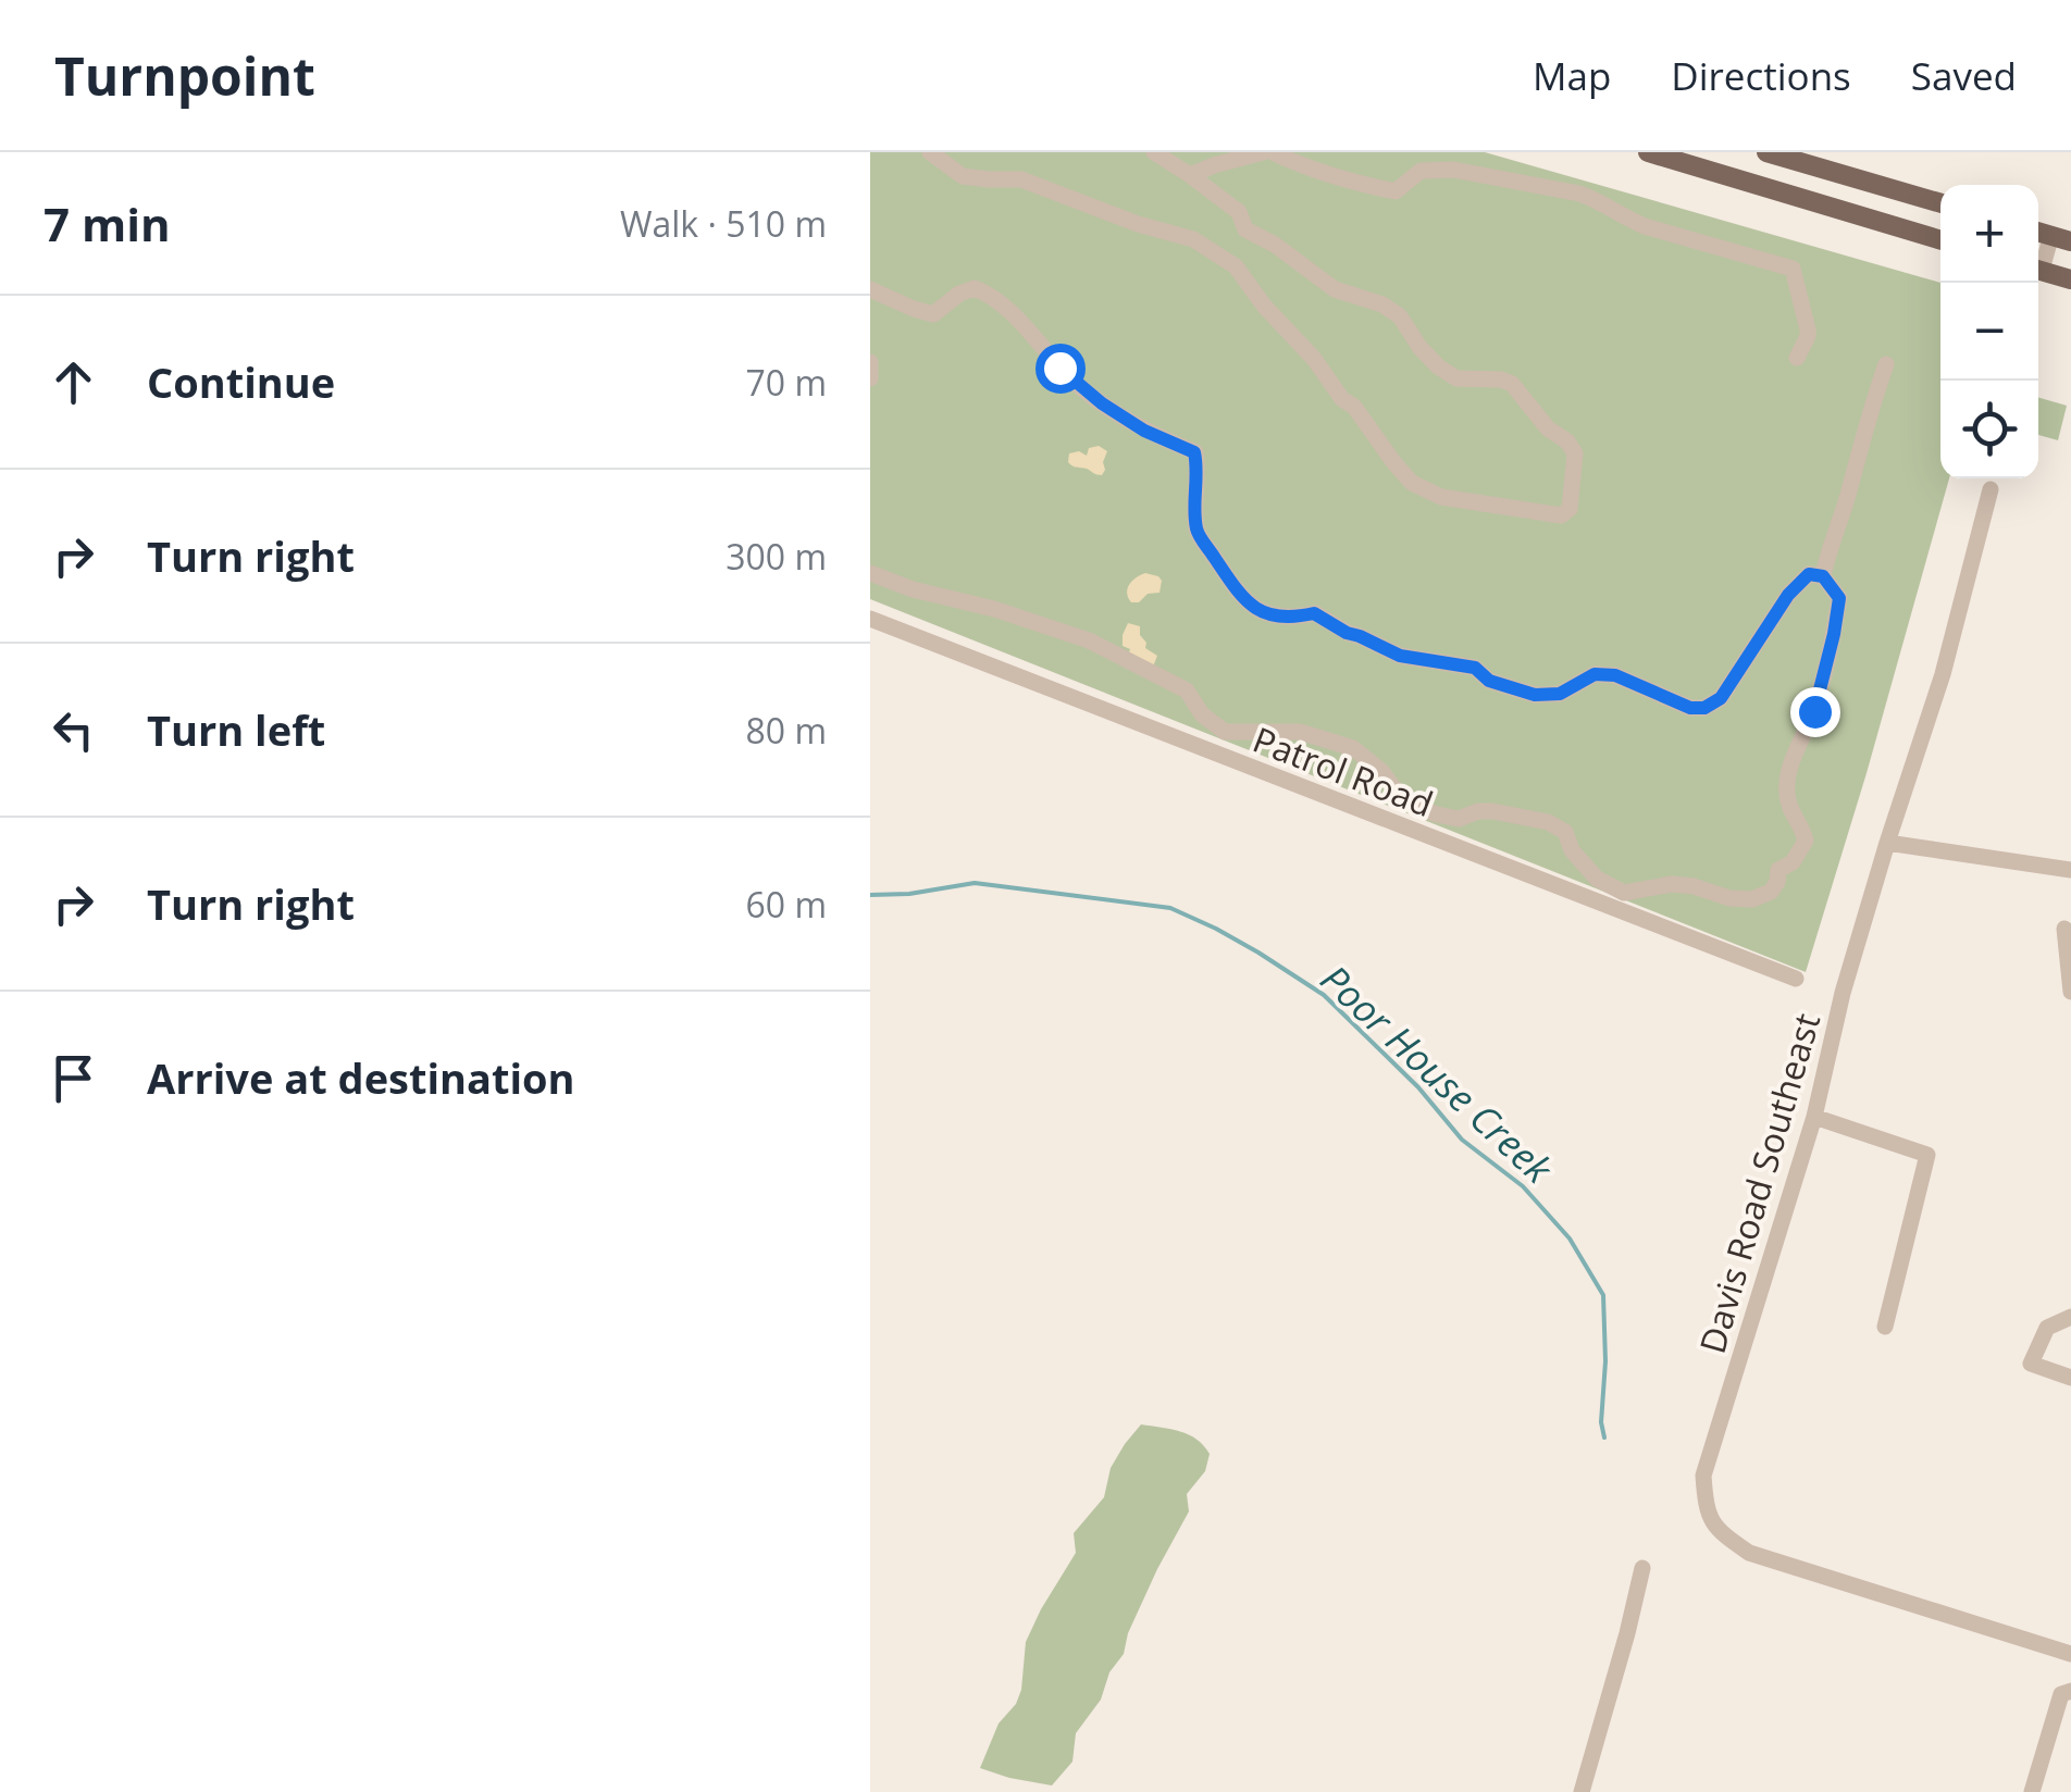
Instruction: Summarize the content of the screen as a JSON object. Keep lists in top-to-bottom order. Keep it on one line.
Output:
{"streets":{"street":["Patrol Road","Davis Road Southeast"]},"water":["Poor House Creek"],"page":{"header":"Turnpoint","nav":["Map","Directions","Saved"],"heading":["7 min","Walk · 510 m"],"map_buttons":["+","−"],"list":[["Continue","70 m"],["Turn right","300 m"],["Turn left","80 m"],["Turn right","60 m"],"Arrive at destination"]}}
